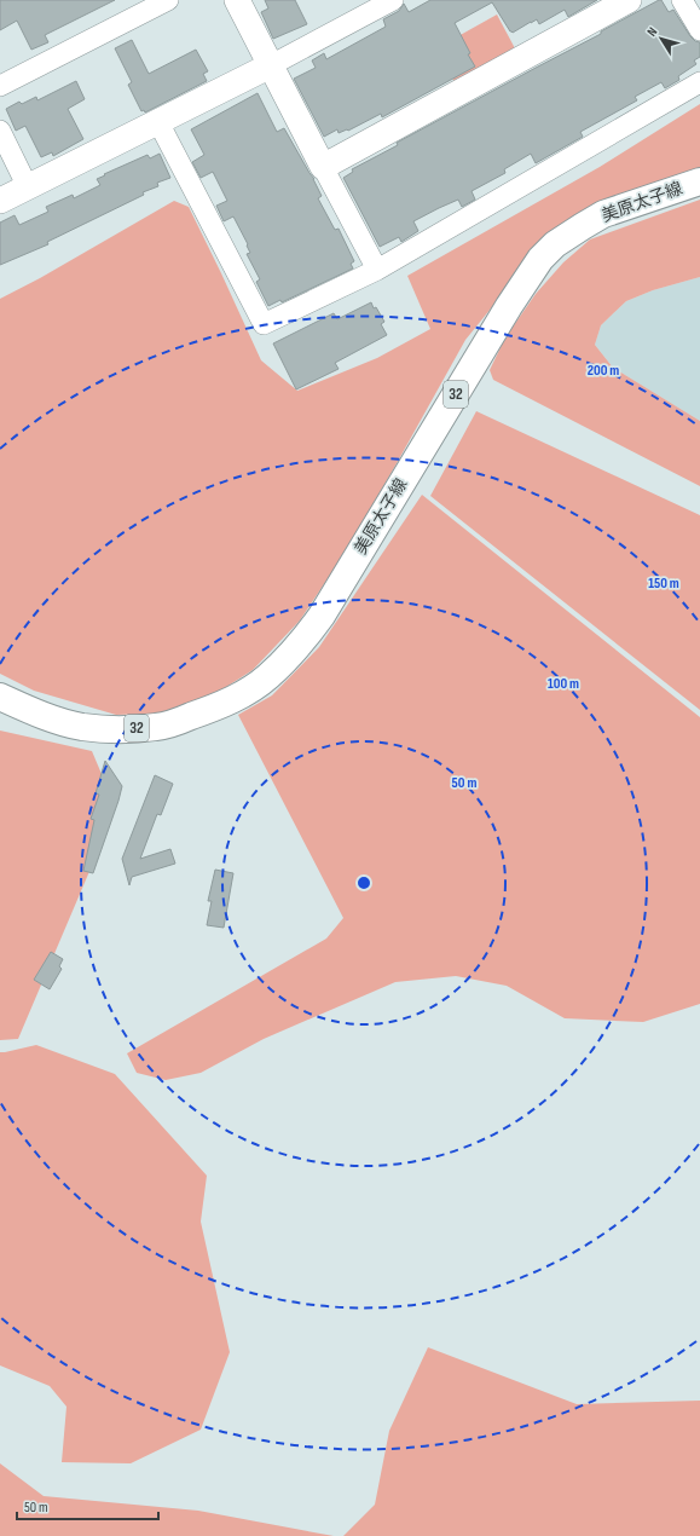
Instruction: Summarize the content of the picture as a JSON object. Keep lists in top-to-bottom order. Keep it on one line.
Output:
{"streets":{"main road":["美原太子線","32"]},"scale_bar":"50 m","north":"top left","rings":["200 m","150 m","100 m","50 m"]}
